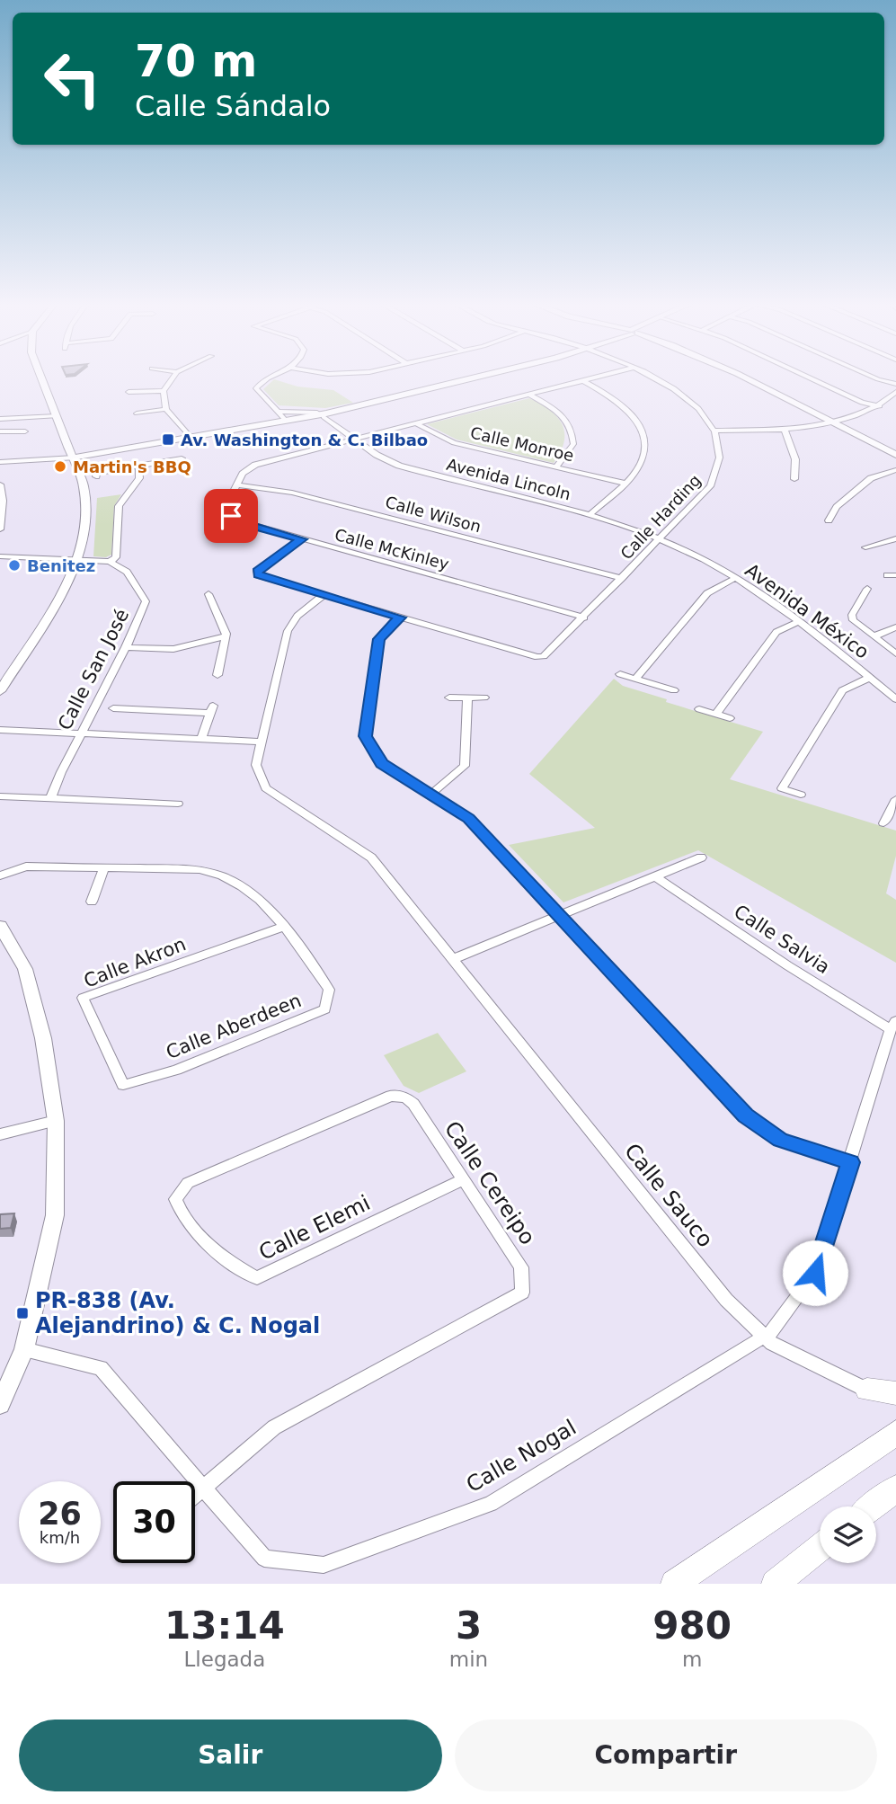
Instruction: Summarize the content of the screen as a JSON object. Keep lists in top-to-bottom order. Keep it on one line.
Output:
{"streets":{"street":["Calle Monroe","Avenida Lincoln","Calle Wilson","Calle Harding","Calle McKinley","Avenida México","Calle San José","Calle Salvia","Calle Akron","Calle Aberdeen","Calle Cereipo","Calle Sauco","Calle Elemi","Calle Nogal"]},"crossings":[["Avenida Lincoln","Calle Harding"],["Avenida Lincoln","Avenida México"],["Calle Wilson","Calle Harding"],["Calle Wilson","Calle McKinley"],["Calle Harding","Calle McKinley"],["Calle Harding","Avenida México"],["Calle Salvia","Calle Nogal"],["Calle Akron","Calle Aberdeen"],["Calle Cereipo","Calle Elemi"],["Calle Cereipo","Calle Nogal"],["Calle Sauco","Calle Nogal"]],"places":{"transit":["Av. Washington & C. Bilbao","PR-838 (Av. Alejandrino) & C. Nogal"],"other":["Martin's BBQ","Benitez"]},"page":{"turn":["70 m","Calle Sándalo"],"speed":"26 km/h","limit":"30","eta":["13:14","Llegada","3","min","980","m"],"buttons":["Salir","Compartir"]}}
